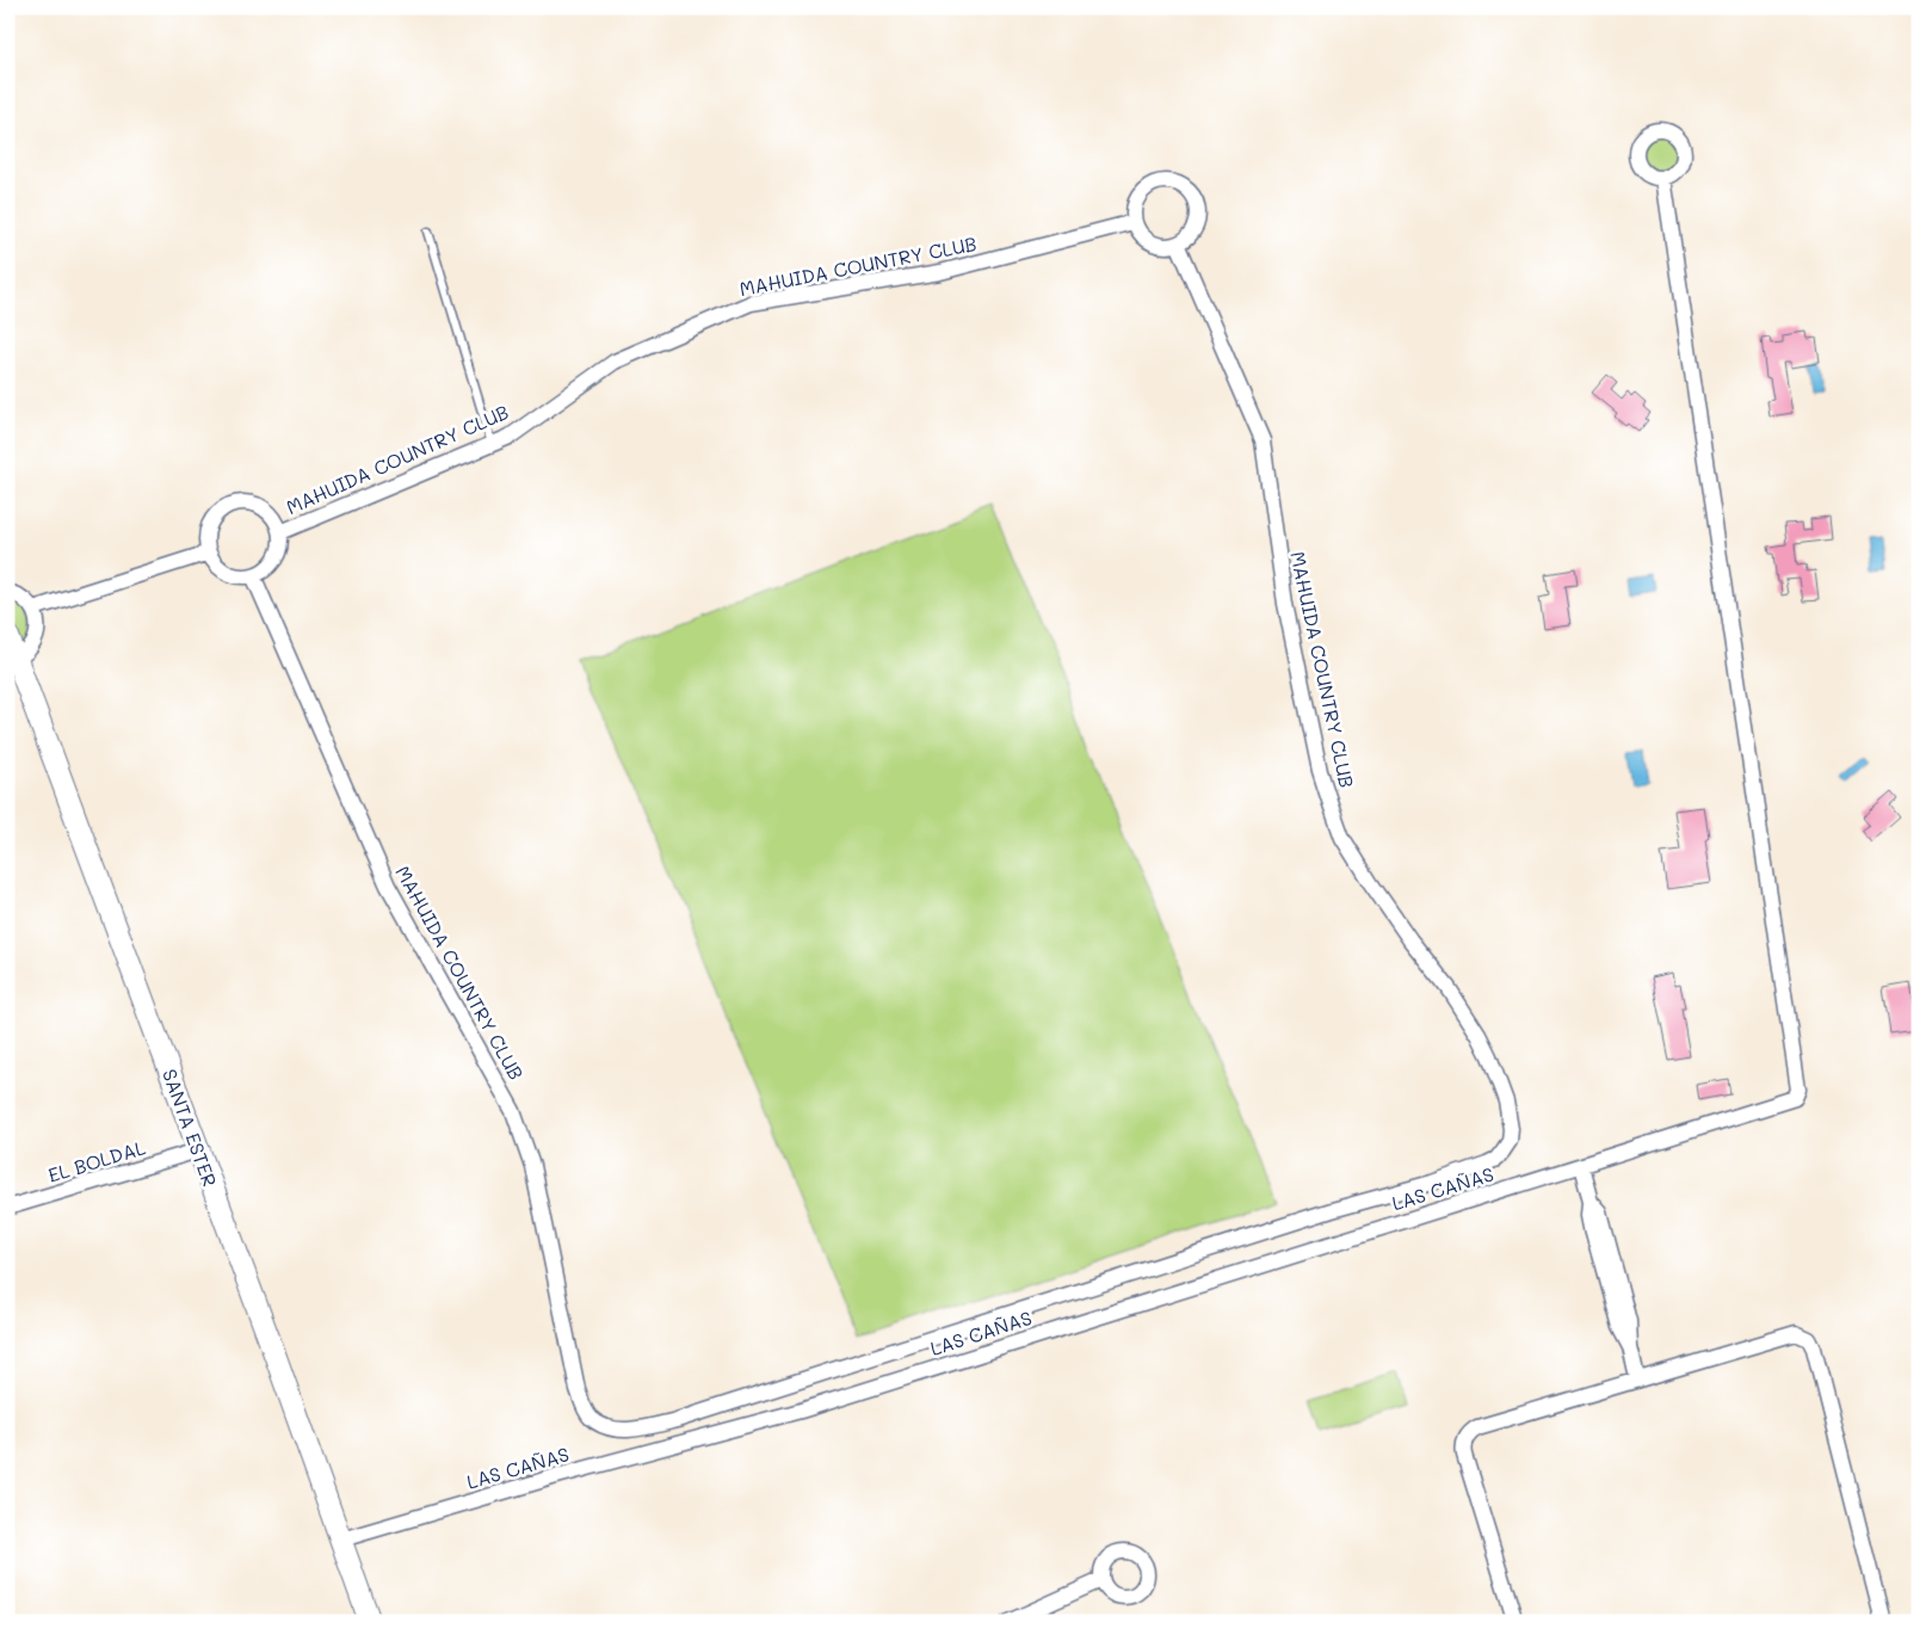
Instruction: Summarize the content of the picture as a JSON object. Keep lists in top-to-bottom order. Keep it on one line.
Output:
{"streets":{"street":["MAHUIDA COUNTRY CLUB","SANTA ESTER","EL BOLDAL","LAS CAÑAS"]},"crossings":[["SANTA ESTER","EL BOLDAL"],["SANTA ESTER","LAS CAÑAS"]]}
